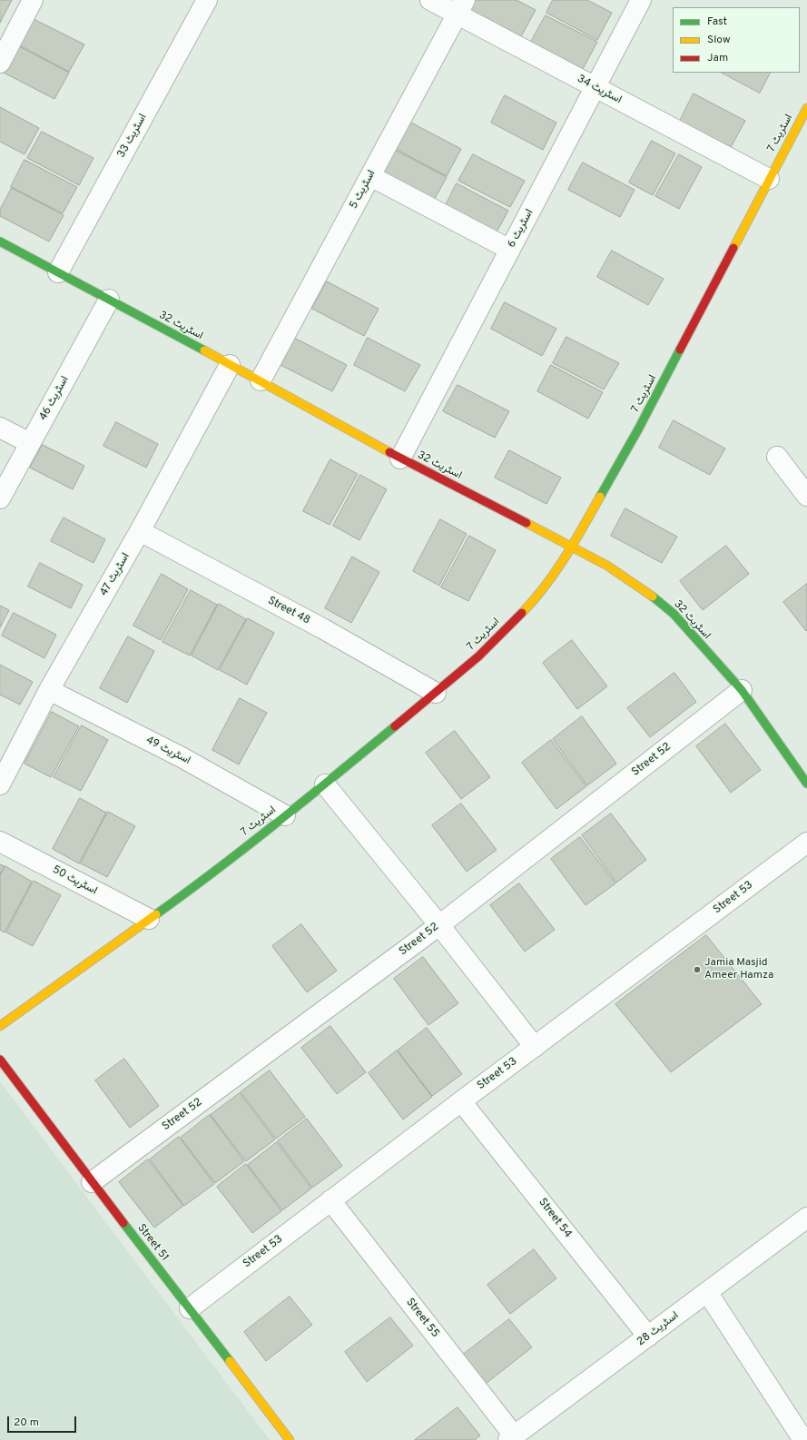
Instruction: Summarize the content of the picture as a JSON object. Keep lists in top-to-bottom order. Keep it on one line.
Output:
{"streets":{"street":["اسٹریٹ 34","اسٹریٹ 7","اسٹریٹ 33","اسٹریٹ 5","اسٹریٹ 6","اسٹریٹ 32","اسٹریٹ 46","اسٹریٹ 47","Street 48","اسٹریٹ 49","Street 52","اسٹریٹ 50","Street 53","Street 54","Street 51","Street 55","اسٹریٹ 28"]},"crossings":[["اسٹریٹ 34","اسٹریٹ 7"],["اسٹریٹ 34","اسٹریٹ 5"],["اسٹریٹ 34","اسٹریٹ 6"],["اسٹریٹ 7","اسٹریٹ 32"],["اسٹریٹ 7","Street 48"],["اسٹریٹ 7","اسٹریٹ 49"],["اسٹریٹ 7","اسٹریٹ 50"],["اسٹریٹ 33","اسٹریٹ 32"],["اسٹریٹ 5","اسٹریٹ 32"],["اسٹریٹ 6","اسٹریٹ 32"],["اسٹریٹ 32","اسٹریٹ 46"],["اسٹریٹ 32","اسٹریٹ 47"],["اسٹریٹ 32","Street 52"],["اسٹریٹ 47","Street 48"],["اسٹریٹ 47","اسٹریٹ 49"],["Street 52","Street 51"],["Street 53","Street 54"],["Street 53","Street 51"],["Street 53","Street 55"],["Street 54","اسٹریٹ 28"],["Street 55","اسٹریٹ 28"]],"places":["Jamia Masjid Ameer Hamza"],"legend":["Fast","Slow","Jam"],"scale_bar":"20 m"}
